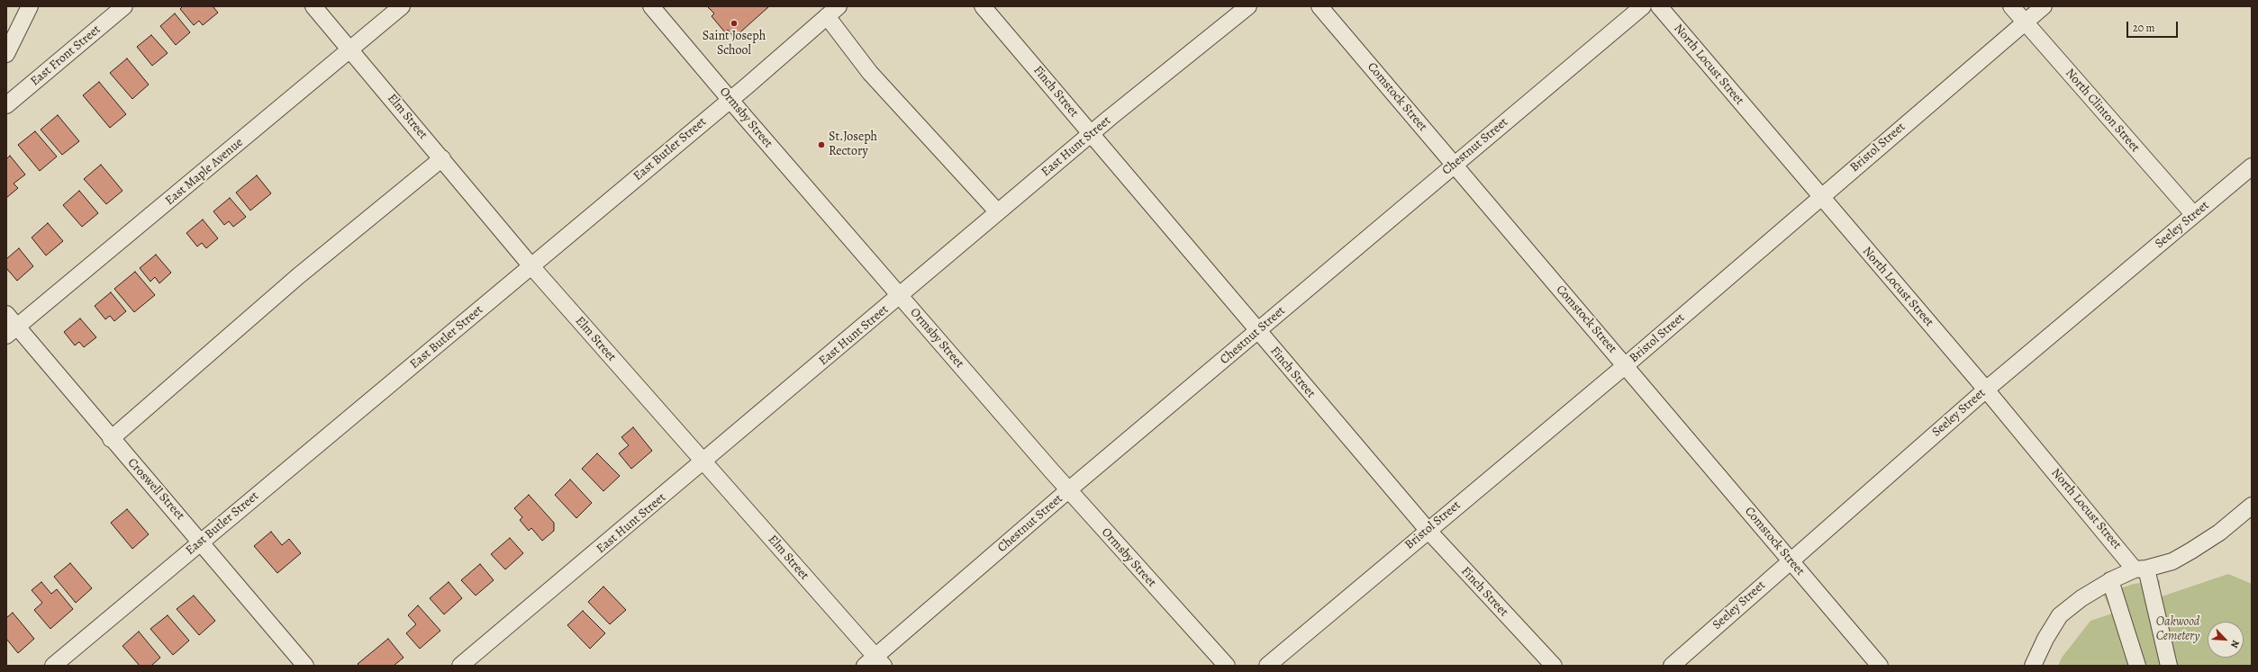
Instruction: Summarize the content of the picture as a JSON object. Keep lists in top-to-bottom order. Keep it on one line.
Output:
{"streets":{"street":["East Front Street","North Locust Street","Finch Street","Comstock Street","North Clinton Street","Elm Street","Ormsby Street","East Hunt Street","Chestnut Street","Bristol Street","East Butler Street","East Maple Avenue","Seeley Street","Croswell Street"]},"crossings":[["North Locust Street","Bristol Street"],["North Locust Street","Seeley Street"],["Finch Street","East Hunt Street"],["Finch Street","Chestnut Street"],["Finch Street","Bristol Street"],["Comstock Street","Chestnut Street"],["Comstock Street","Bristol Street"],["Comstock Street","Seeley Street"],["North Clinton Street","Bristol Street"],["North Clinton Street","Seeley Street"],["Elm Street","East Hunt Street"],["Elm Street","Chestnut Street"],["Elm Street","East Butler Street"],["Elm Street","East Maple Avenue"],["Ormsby Street","East Hunt Street"],["Ormsby Street","Chestnut Street"],["Ormsby Street","East Butler Street"],["East Butler Street","Croswell Street"],["East Maple Avenue","Croswell Street"]],"parks":["Oakwood Cemetery"],"places":["Saint Joseph School","St.Joseph Rectory"],"scale_bar":"20 m","north":"bottom right"}
